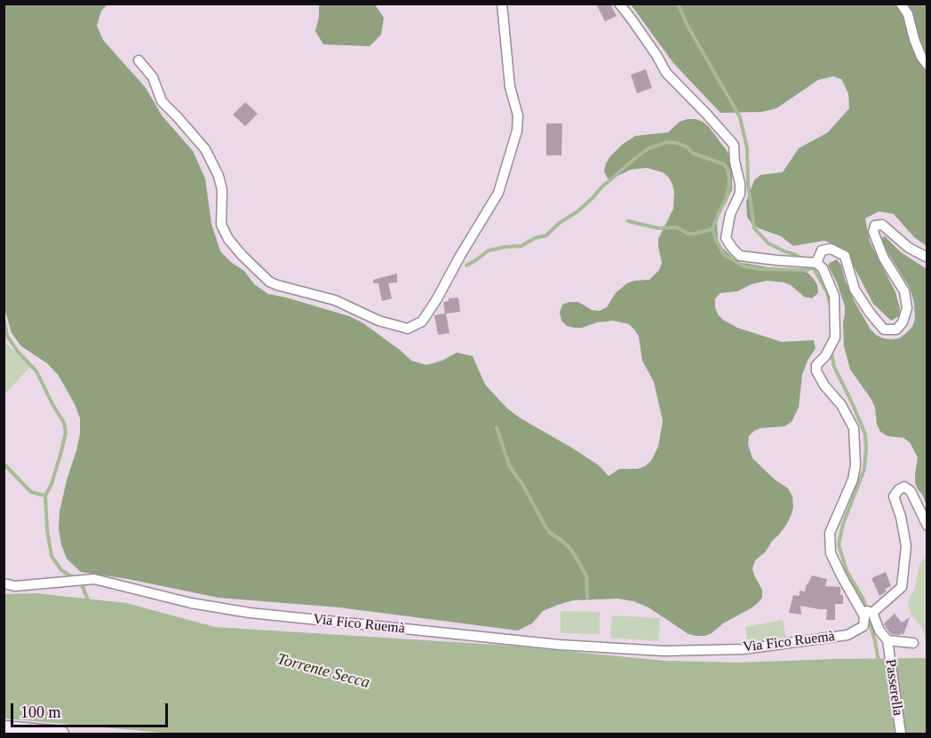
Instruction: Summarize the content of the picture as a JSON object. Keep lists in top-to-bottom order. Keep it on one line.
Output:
{"streets":{"street":["Via Fico Ruemà","Passerella"]},"water":["Torrente Secca"],"scale_bar":"100 m"}
